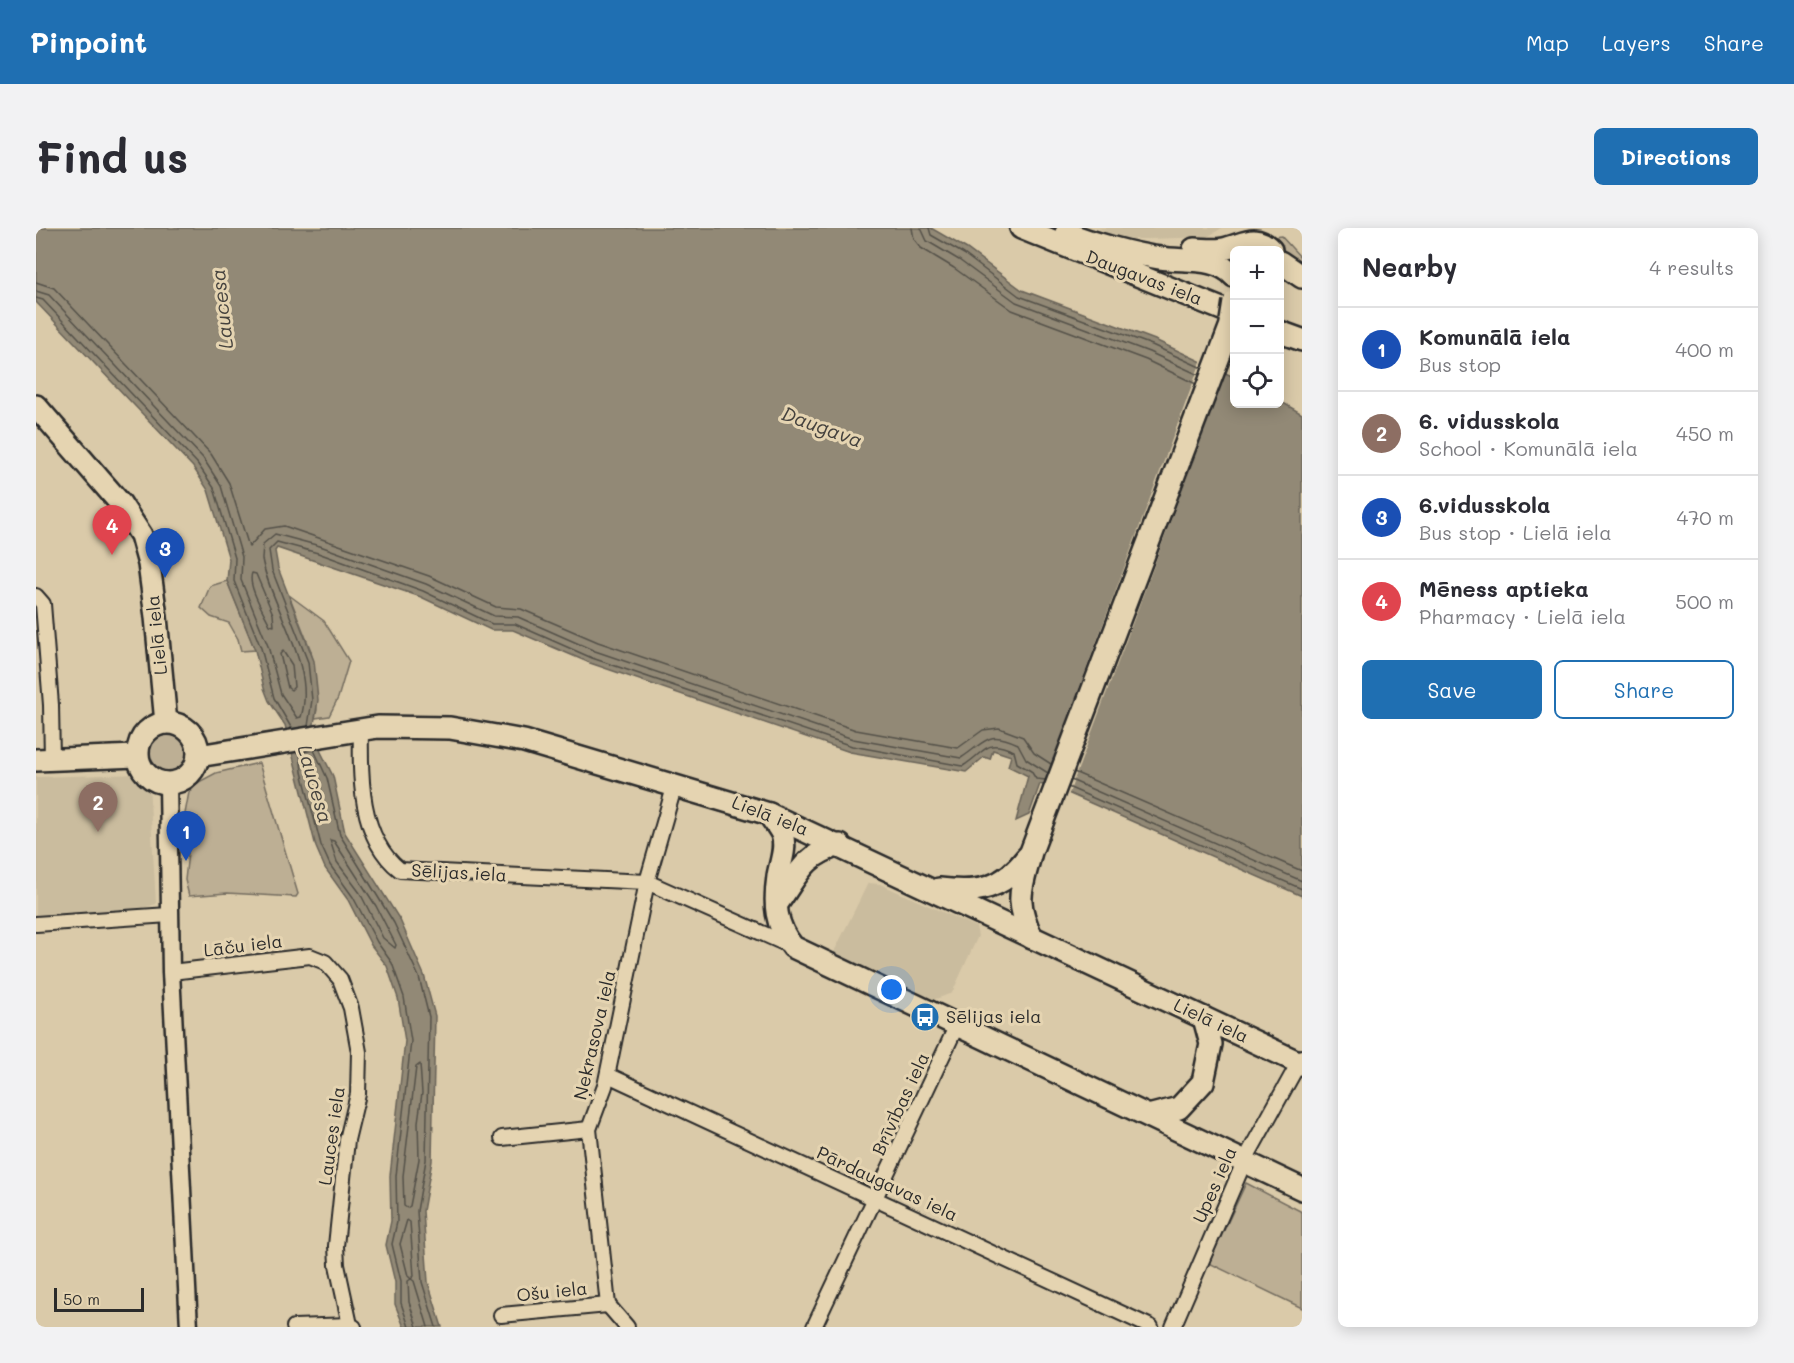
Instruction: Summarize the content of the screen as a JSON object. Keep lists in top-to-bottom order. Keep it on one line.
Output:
{"streets":{"main road":["Daugavas iela","Lielā iela","Sēlijas iela"],"street":["Lāču iela","Ņekrasova iela","Brīvības iela","Lauces iela","Pārdaugavas iela","Upes iela","Ošu iela"]},"crossings":[["Lielā iela","Sēlijas iela"],["Lielā iela","Ņekrasova iela"],["Lielā iela","Upes iela"],["Sēlijas iela","Ņekrasova iela"],["Sēlijas iela","Brīvības iela"],["Sēlijas iela","Upes iela"],["Lāču iela","Lauces iela"],["Ņekrasova iela","Pārdaugavas iela"],["Ņekrasova iela","Ošu iela"],["Brīvības iela","Pārdaugavas iela"]],"water":["Laucesa","Daugava"],"places":{"bus stop":["Sēlijas iela"]},"scale_bar":"50 m","page":{"header":"Pinpoint","nav":["Map","Layers","Share"],"buttons":["Directions",["Save","Share"]],"title":"Find us","heading":["Nearby","4 results"],"map_buttons":["+","−"],"list":[{"mark":"1","name":"Komunālā iela","note":"Bus stop","value":"400 m"},{"mark":"2","name":"6. vidusskola","note":"School · Komunālā iela","value":"450 m"},{"mark":"3","name":"6.vidusskola","note":"Bus stop · Lielā iela","value":"470 m"},{"mark":"4","name":"Mēness aptieka","note":"Pharmacy · Lielā iela","value":"500 m"}],"pins":["4","3","2","1"],"scale":"50 m"}}
